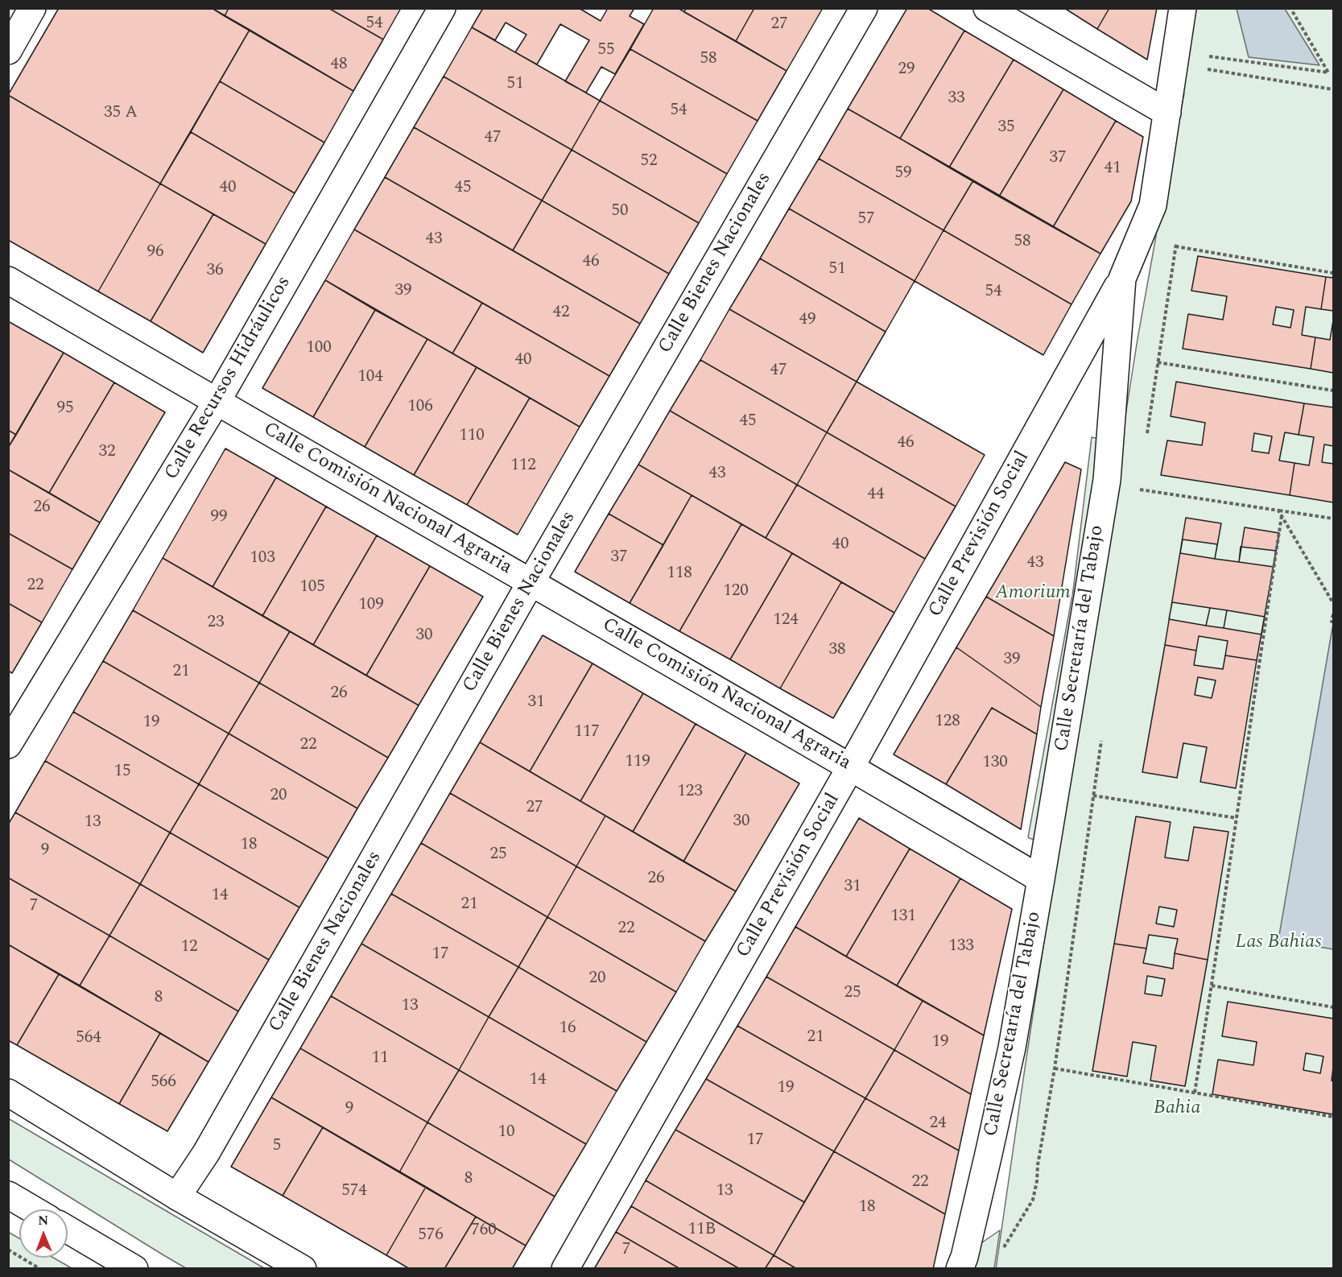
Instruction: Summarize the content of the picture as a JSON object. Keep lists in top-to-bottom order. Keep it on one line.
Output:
{"streets":{"street":["Calle Bienes Nacionales","Calle Recursos Hidráulicos","Calle Comisión Nacional Agraria","Calle Previsión Social","Calle Secretaría del Tabajo"]},"crossings":[["Calle Bienes Nacionales","Calle Comisión Nacional Agraria"],["Calle Recursos Hidráulicos","Calle Comisión Nacional Agraria"],["Calle Comisión Nacional Agraria","Calle Previsión Social"],["Calle Comisión Nacional Agraria","Calle Secretaría del Tabajo"],["Calle Previsión Social","Calle Secretaría del Tabajo"]],"parks":["Amorium","Las Bahias","Bahia"],"house_numbers":["54","27","55","58","48","29","51","33","54","35 A","35","47","37","52","41","59","40","45","50","57","43","58","96","46","51","36","39","54","42","49","100","40","47","104","106","95","45","110","46","32","112","43","44","26","99","40","37","103","43","118","22","105","120","109","124","23","30","38","39","21","26","31","128","19","117","22","119","130","15","123","20","27","30","13","18","9","25","26","31","14","21","7","131","22","133","12","17","20","25","8","13","16","21","564","19","11","14","566","19","9","24","10","17","5","8","22","574","13","18","11B","760","576","7"],"north":"top"}
